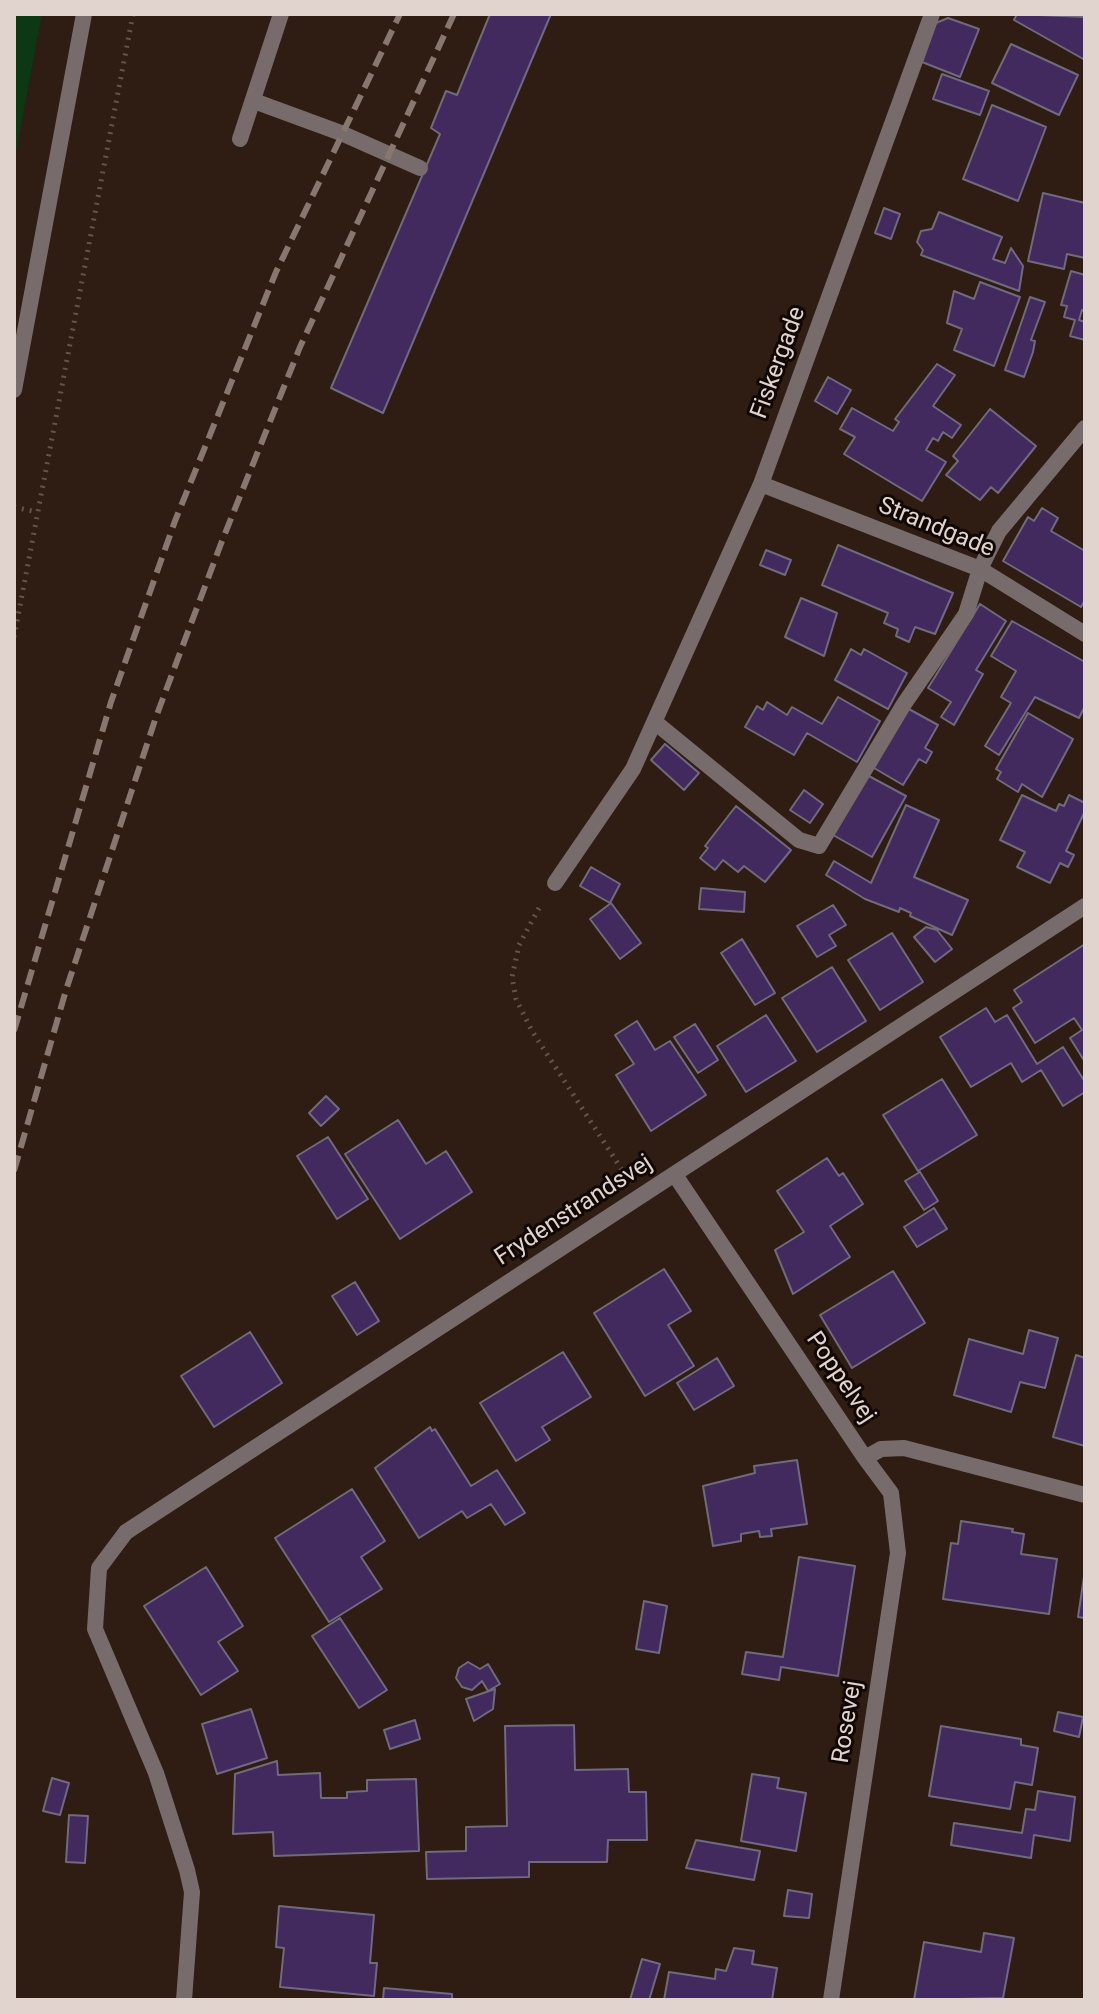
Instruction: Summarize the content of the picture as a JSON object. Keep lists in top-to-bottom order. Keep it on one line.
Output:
{"streets":{"street":["Fiskergade","Strandgade","Frydenstrandsvej","Poppelvej","Rosevej"]},"crossings":[["Fiskergade","Strandgade"],["Frydenstrandsvej","Poppelvej"],["Poppelvej","Rosevej"]]}
